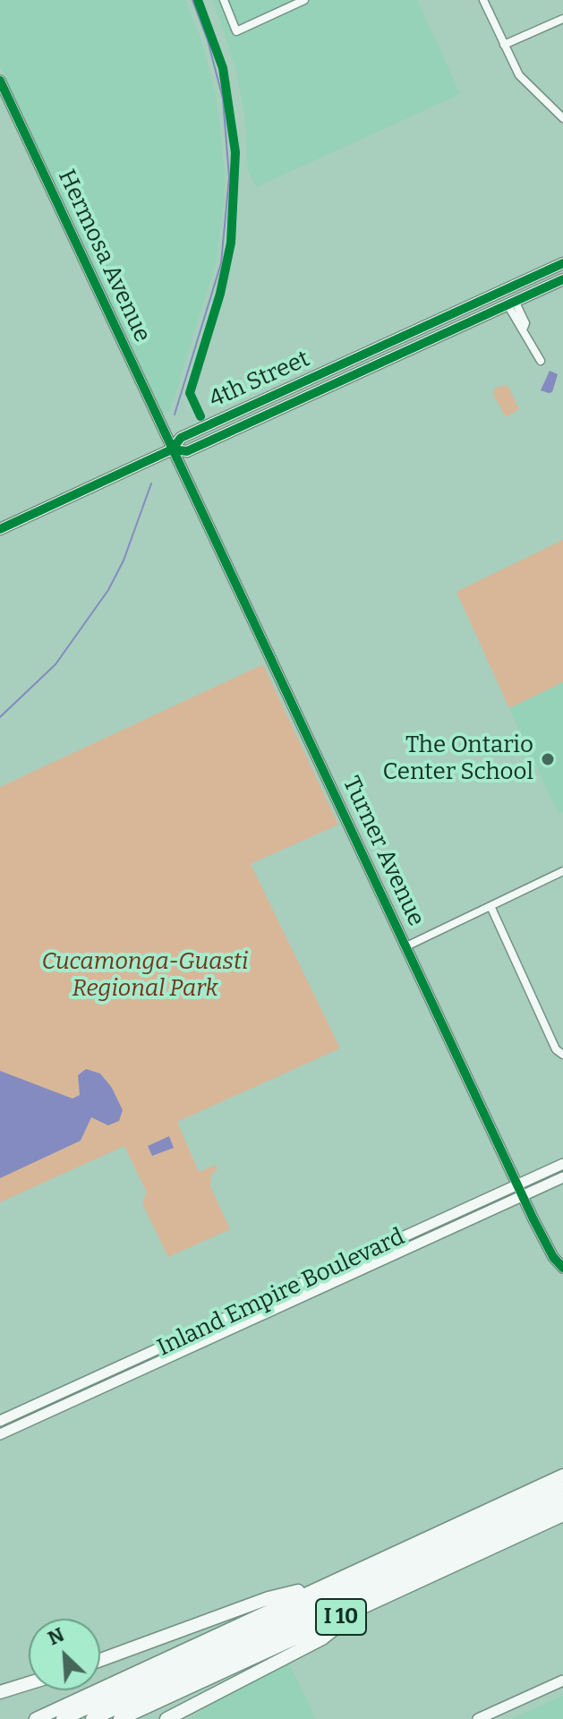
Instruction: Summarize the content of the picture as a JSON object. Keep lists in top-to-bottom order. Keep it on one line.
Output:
{"streets":{"highway":["I 10"],"main road":["Hermosa Avenue","4th Street","Turner Avenue","Inland Empire Boulevard"]},"crossings":[["Hermosa Avenue","4th Street"],["Hermosa Avenue","Turner Avenue"],["4th Street","Turner Avenue"],["Turner Avenue","Inland Empire Boulevard"]],"parks":["Cucamonga-Guasti Regional Park"],"places":["The Ontario Center School"],"north":"top left"}
